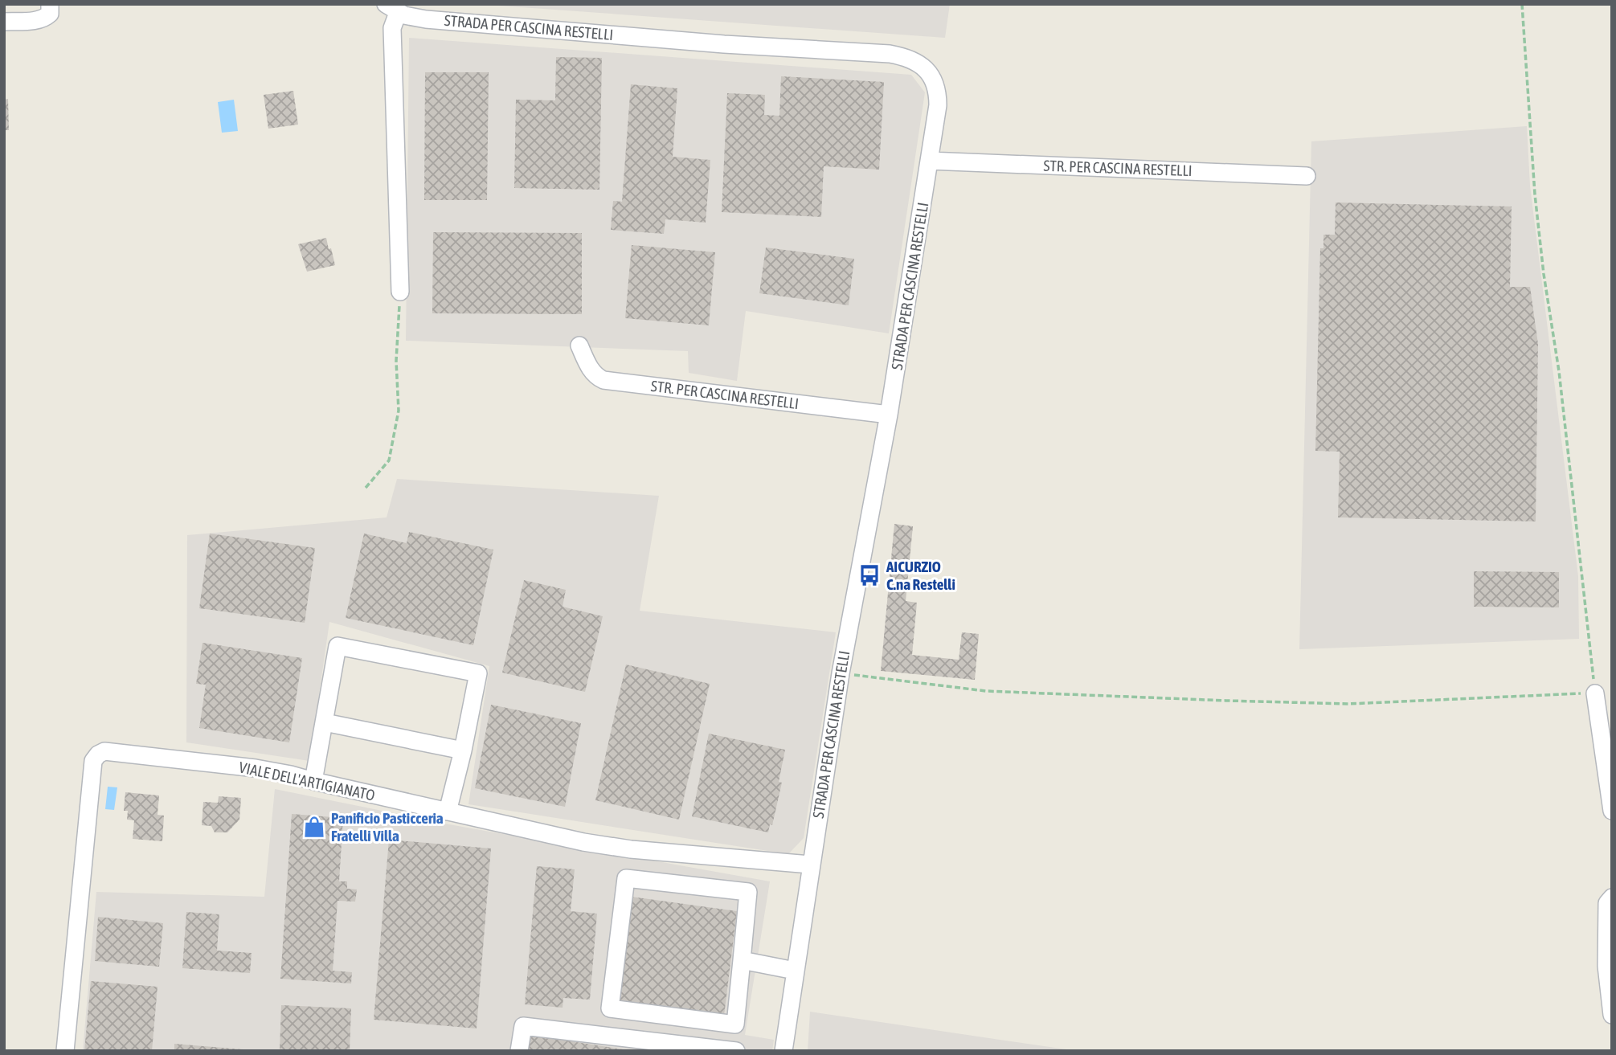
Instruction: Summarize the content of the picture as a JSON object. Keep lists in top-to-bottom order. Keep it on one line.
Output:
{"streets":{"street":["STRADA PER CASCINA RESTELLI","STR. PER CASCINA RESTELLI","VIALE DELL'ARTIGIANATO"]},"crossings":[["STRADA PER CASCINA RESTELLI","STR. PER CASCINA RESTELLI"],["STRADA PER CASCINA RESTELLI","VIALE DELL'ARTIGIANATO"]],"places":{"bus stop":["AICURZIO C.na Restelli"],"shop":["Panificio Pasticceria Fratelli Villa"]}}
